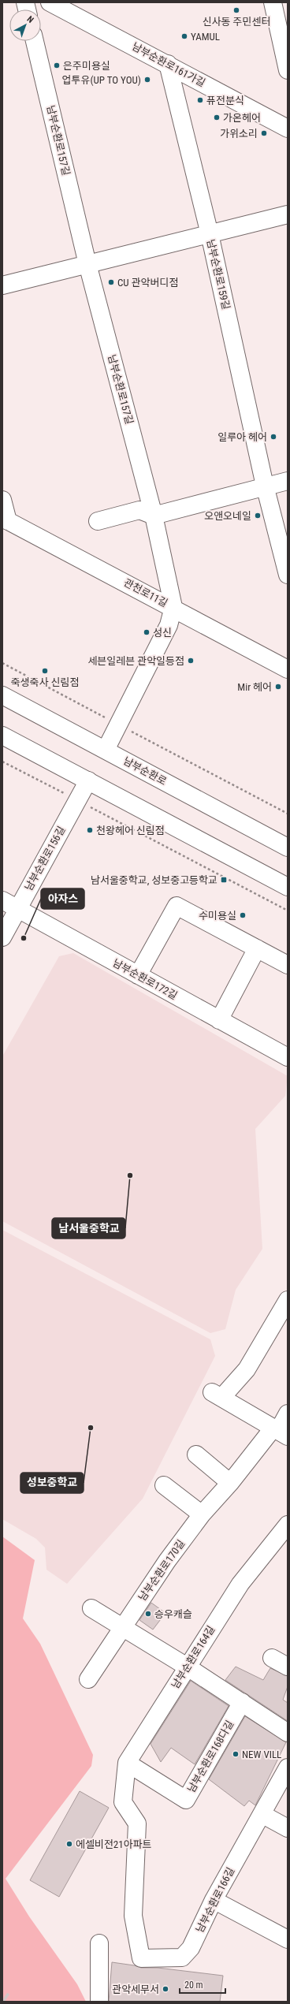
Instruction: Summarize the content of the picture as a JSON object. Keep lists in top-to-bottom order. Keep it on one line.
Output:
{"streets":{"street":["남부순환로161가길","남부순환로157길","남부순환로159길","관천로11길","남부순환로","남부순환로156길","남부순환로172길","남부순환로170길","남부순환로164길","남부순환로168다길","남부순환로166길"]},"crossings":[["남부순환로161가길","남부순환로159길"],["남부순환로157길","관천로11길"],["남부순환로157길","남부순환로"],["남부순환로156길","남부순환로172길"],["남부순환로164길","남부순환로168다길"],["남부순환로164길","남부순환로166길"]],"places":{"other":["신사동 주민센터","YAMUL","은주미용실","업투유(UP TO YOU)","퓨전분식","가온헤어","가위소리","CU 관악버디점","일루아 헤어","오앤오네일","성신","세븐일레븐 관악일등점","죽생죽사 신림점","Mir 헤어","천왕헤어 신림점","수미용실","아자스","남서울중학교","성보중학교","승우캐슬","NEW VILL","에셀비전21아파트","관악세무서"],"transit":["남서울중학교, 성보중고등학교"]},"scale_bar":"20 m","north":"top right"}
